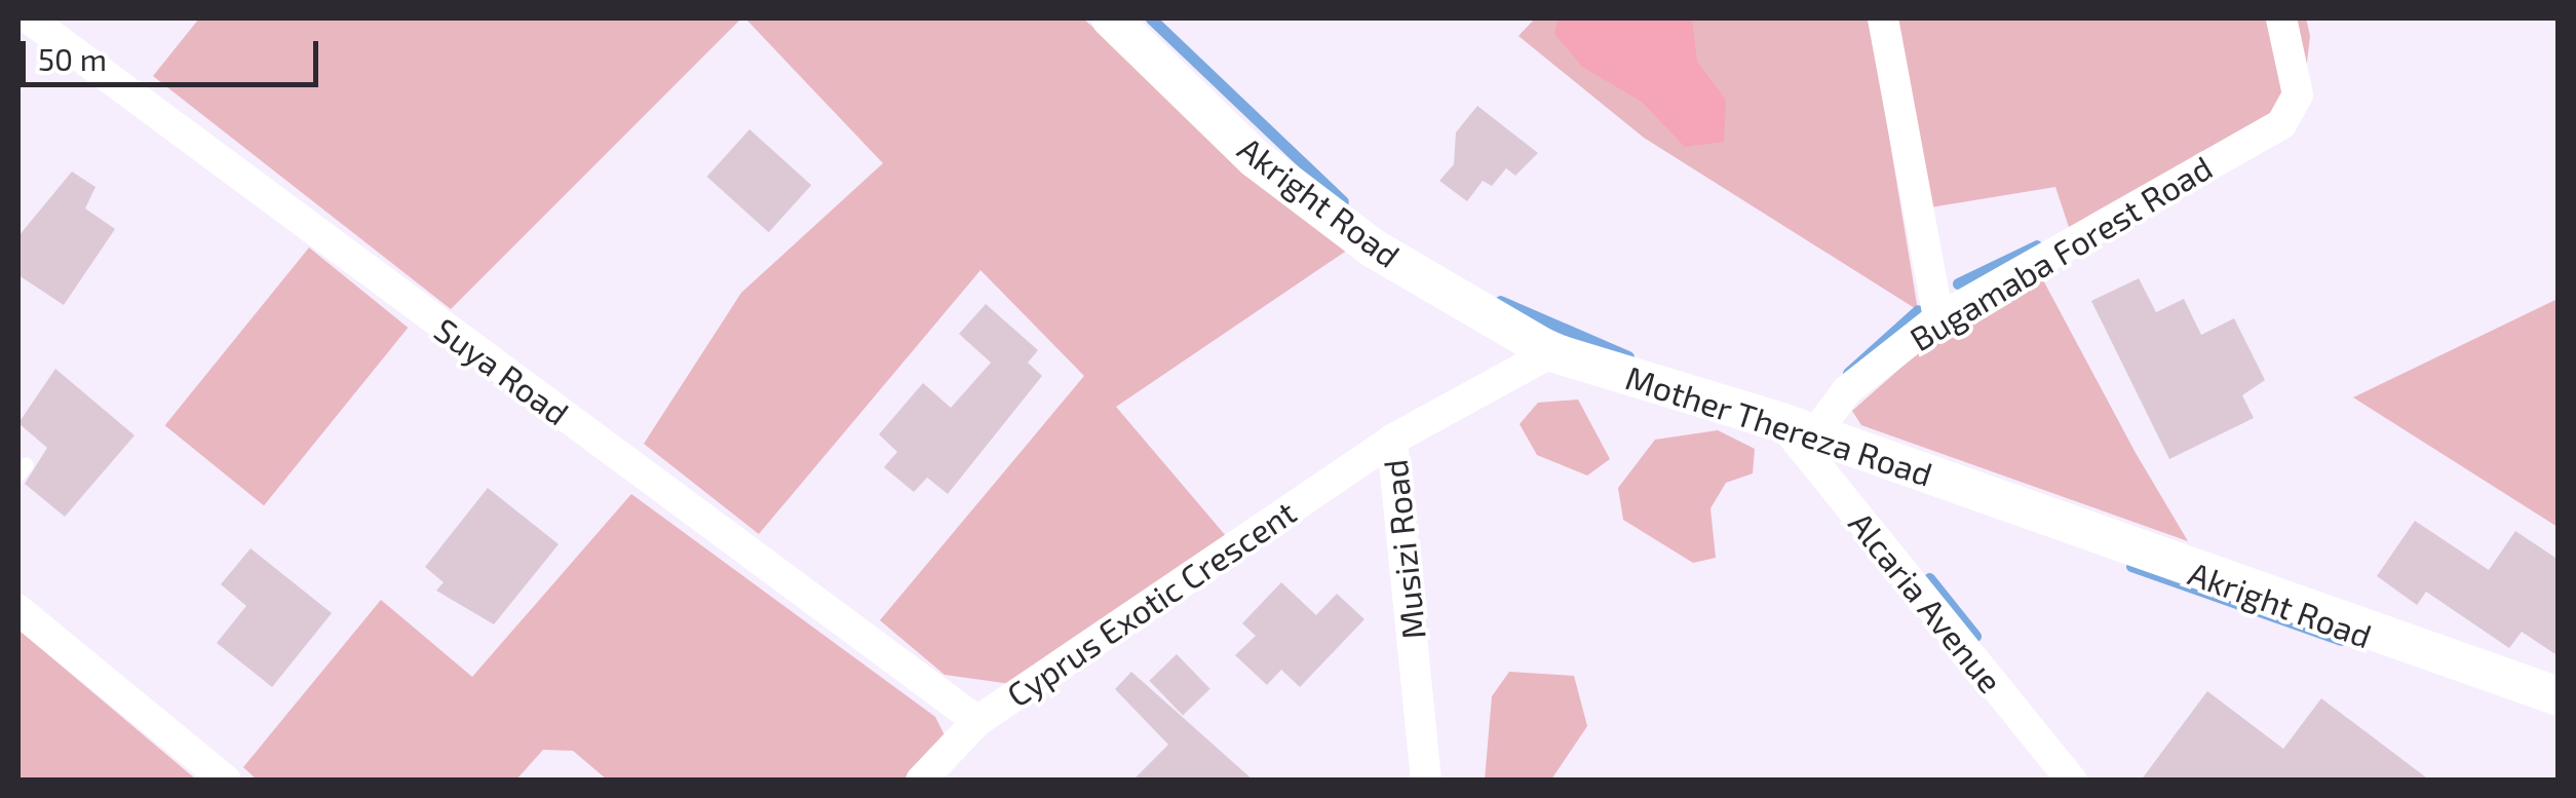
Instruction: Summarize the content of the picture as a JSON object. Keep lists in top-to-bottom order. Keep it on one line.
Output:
{"streets":{"street":["Akright Road","Bugamaba Forest Road","Suya Road","Mother Thereza Road","Musizi Road","Alcaria Avenue","Cyprus Exotic Crescent"]},"crossings":[["Akright Road","Mother Thereza Road"],["Akright Road","Musizi Road"],["Bugamaba Forest Road","Mother Thereza Road"],["Bugamaba Forest Road","Alcaria Avenue"],["Suya Road","Cyprus Exotic Crescent"],["Mother Thereza Road","Musizi Road"],["Mother Thereza Road","Alcaria Avenue"],["Musizi Road","Cyprus Exotic Crescent"]],"scale_bar":"50 m"}
